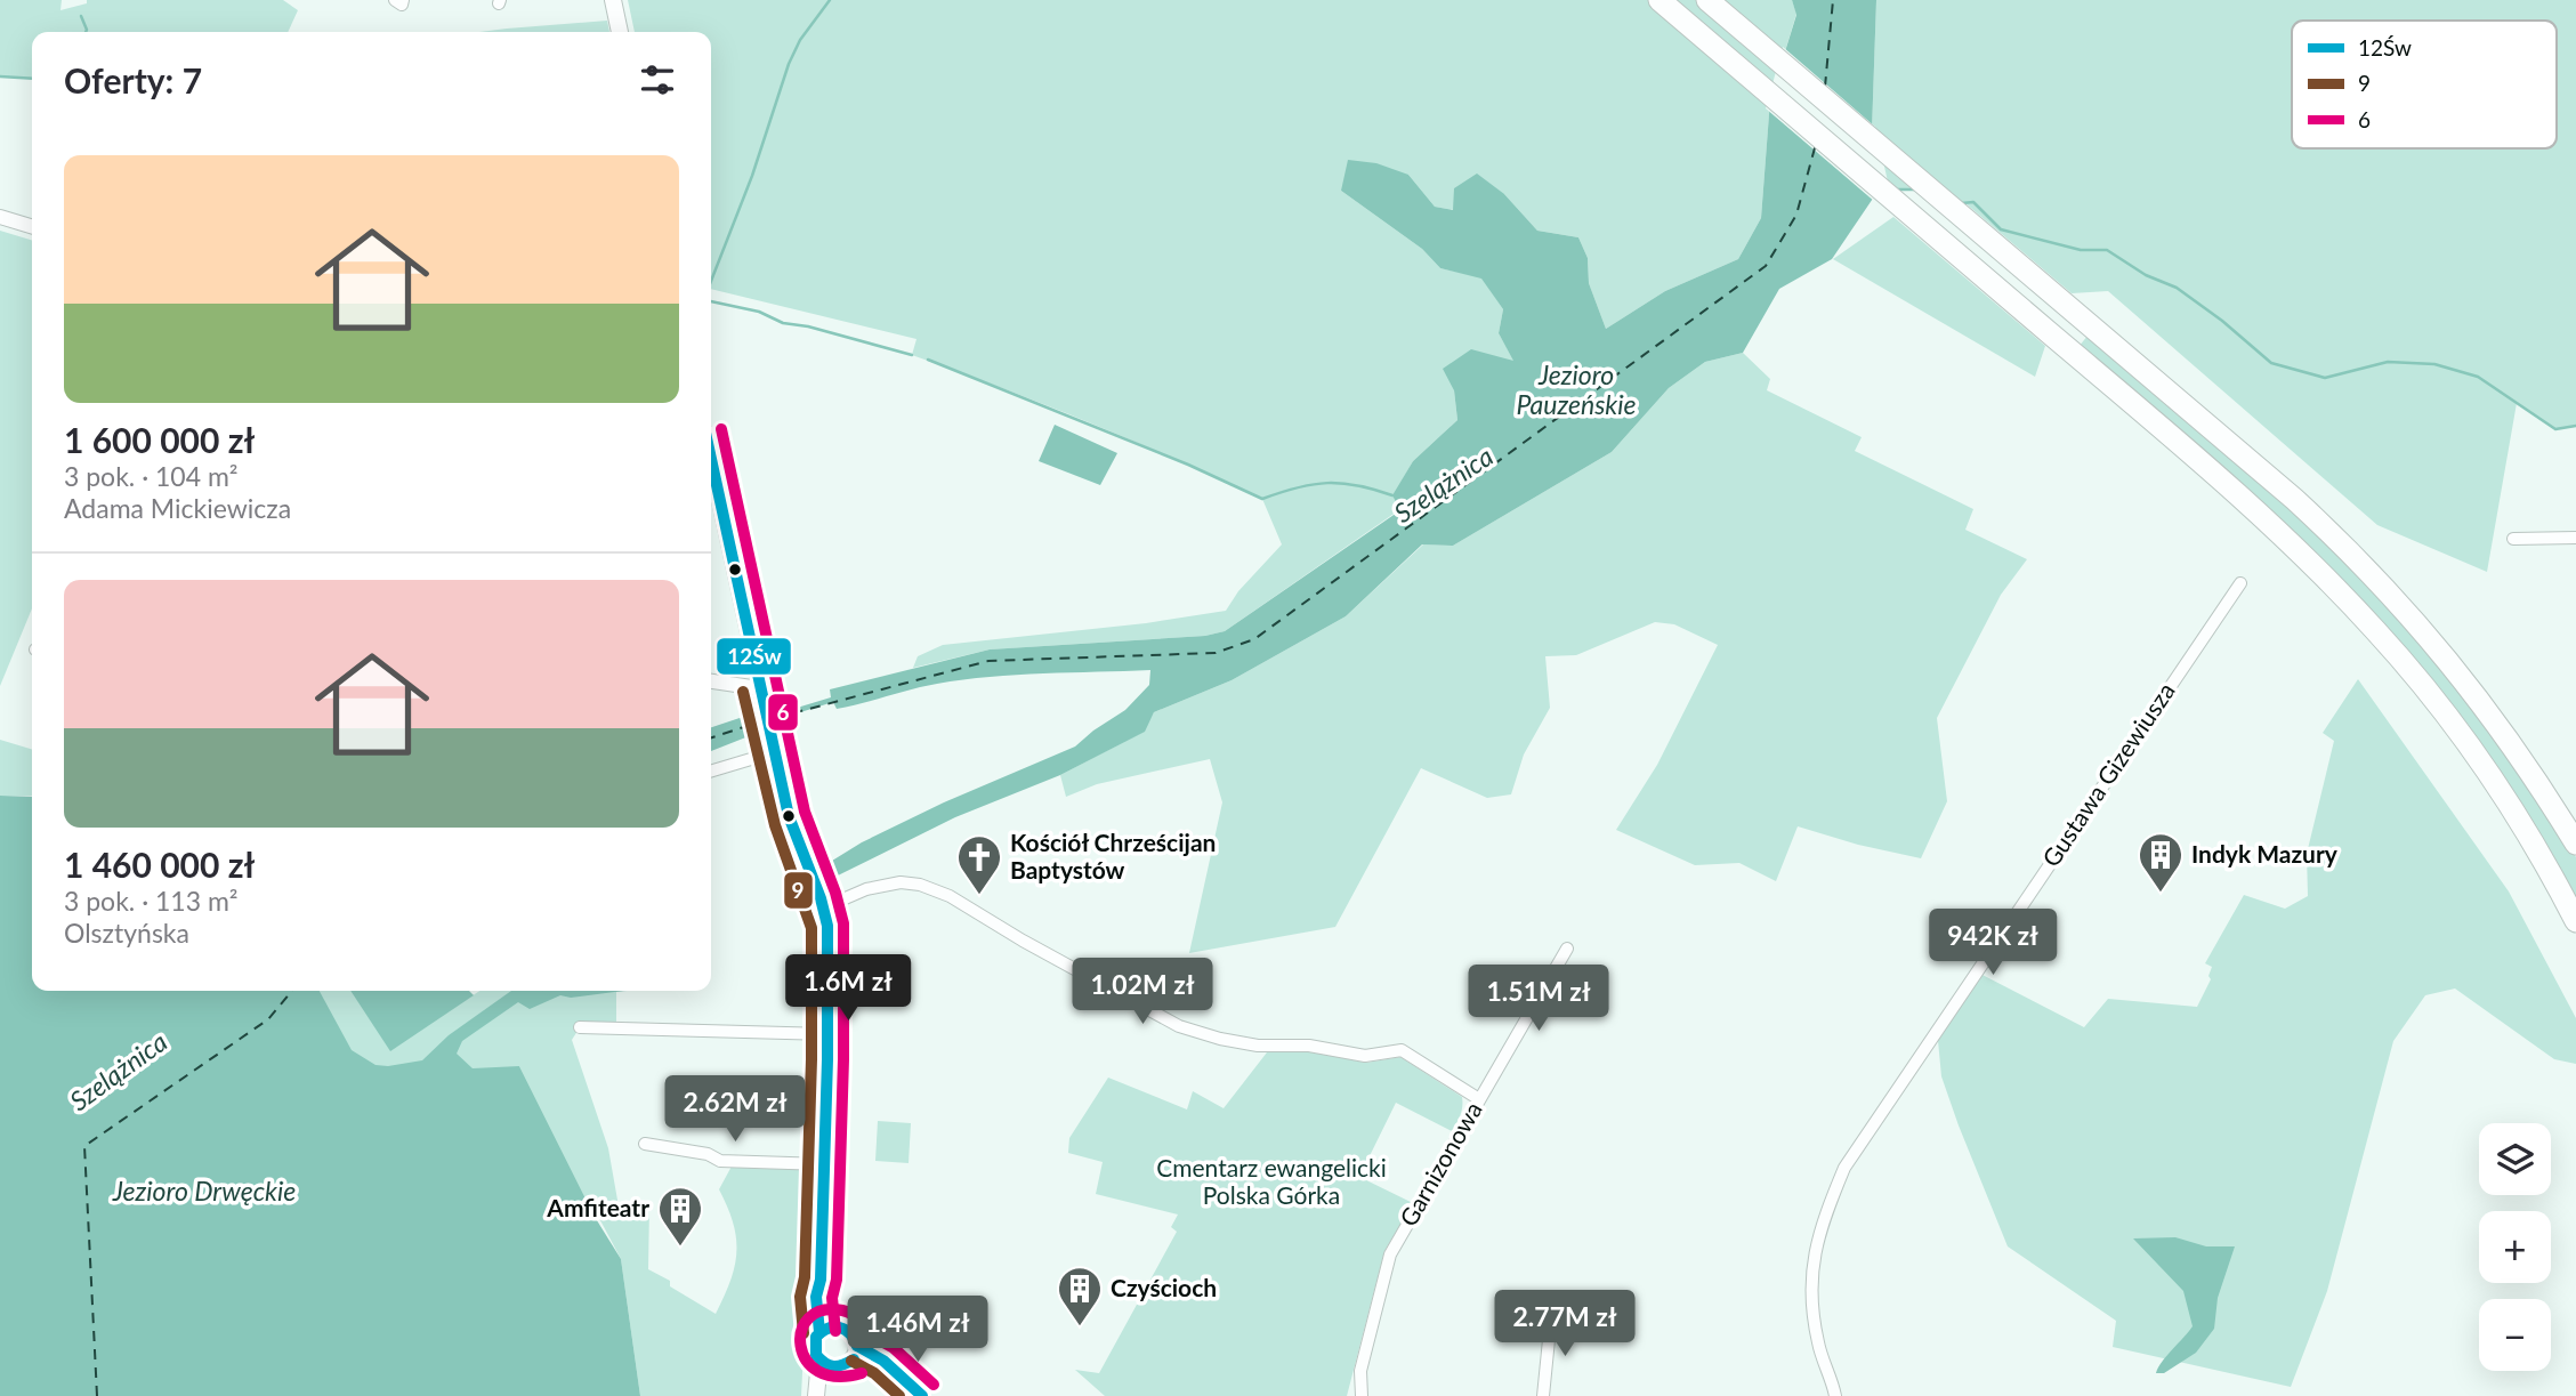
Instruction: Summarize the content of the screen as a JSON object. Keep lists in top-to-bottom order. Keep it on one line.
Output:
{"streets":{"street":["Gustawa Gizewiusza","Garnizonowa"]},"water":["Jezioro Pauzeńskie","Szelążnica","Jezioro Drwęckie"],"parks":["Cmentarz ewangelicki Polska Górka"],"places":{"building":["Indyk Mazury","Amfiteatr","Czyścioch"],"church":["Kościół Chrześcijan Baptystów"]},"lines":["transit line 6","transit line 12Św","transit line 9"],"legend":["12Św","9","6"],"page":{"heading":"Oferty: 7","list":[{"name":"1 600 000 zł","note":"3 pok. · 104 m² · Adama Mickiewicza"},{"name":"1 460 000 zł","note":"3 pok. · 113 m² · Olsztyńska"}],"price":["942K zł","1.6M zł","1.02M zł","1.51M zł","2.62M zł","2.77M zł","1.46M zł"],"map_buttons":["+","−"]}}
